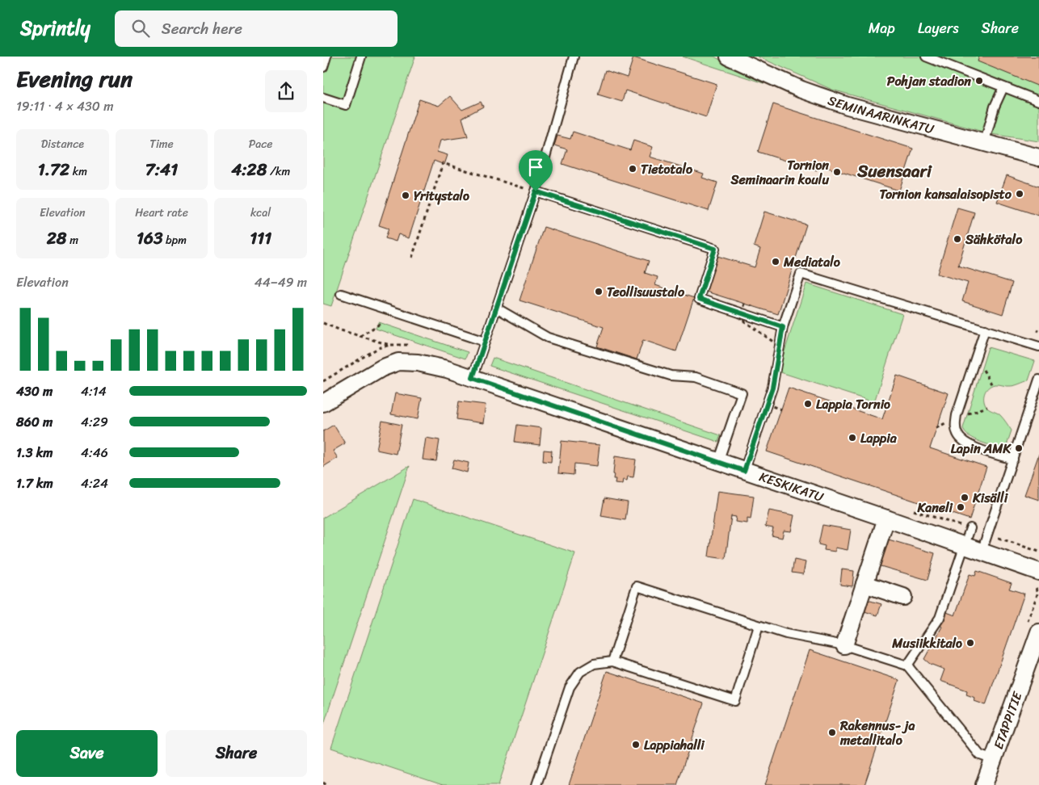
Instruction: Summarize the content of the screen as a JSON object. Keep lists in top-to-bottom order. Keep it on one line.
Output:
{"streets":{"street":["SEMINAARINKATU","KESKIKATU","ETAPPITIE"]},"districts":["Suensaari"],"places":["Pohjan stadion","Tietotalo","Tornion Seminaarin koulu","Tornion kansalaisopisto","Yritystalo","Sähkötalo","Mediatalo","Teollisuustalo","Lappia Tornio","Lappia","Lapin AMK","Kisälli","Kaneli","Musiikkitalo","Rakennus- ja metallitalo","Lappiahalli"],"page":{"header":"Sprintly","search":"Search here","nav":["Map","Layers","Share"],"heading":["Evening run","19:11 · 4 × 430 m"],"stats":[["Distance","1.72 km"],["Time","7:41"],["Pace","4:28 /km"],["Elevation","28 m"],["Heart rate","163 bpm"],["kcal","111"]],"chart":["Elevation","44–49 m"],"list":[{"name":"430 m","note":"4:14"},{"name":"860 m","note":"4:29"},{"name":"1.3 km","note":"4:46"},{"name":"1.7 km","note":"4:24"}],"buttons":["Save","Share"]}}
